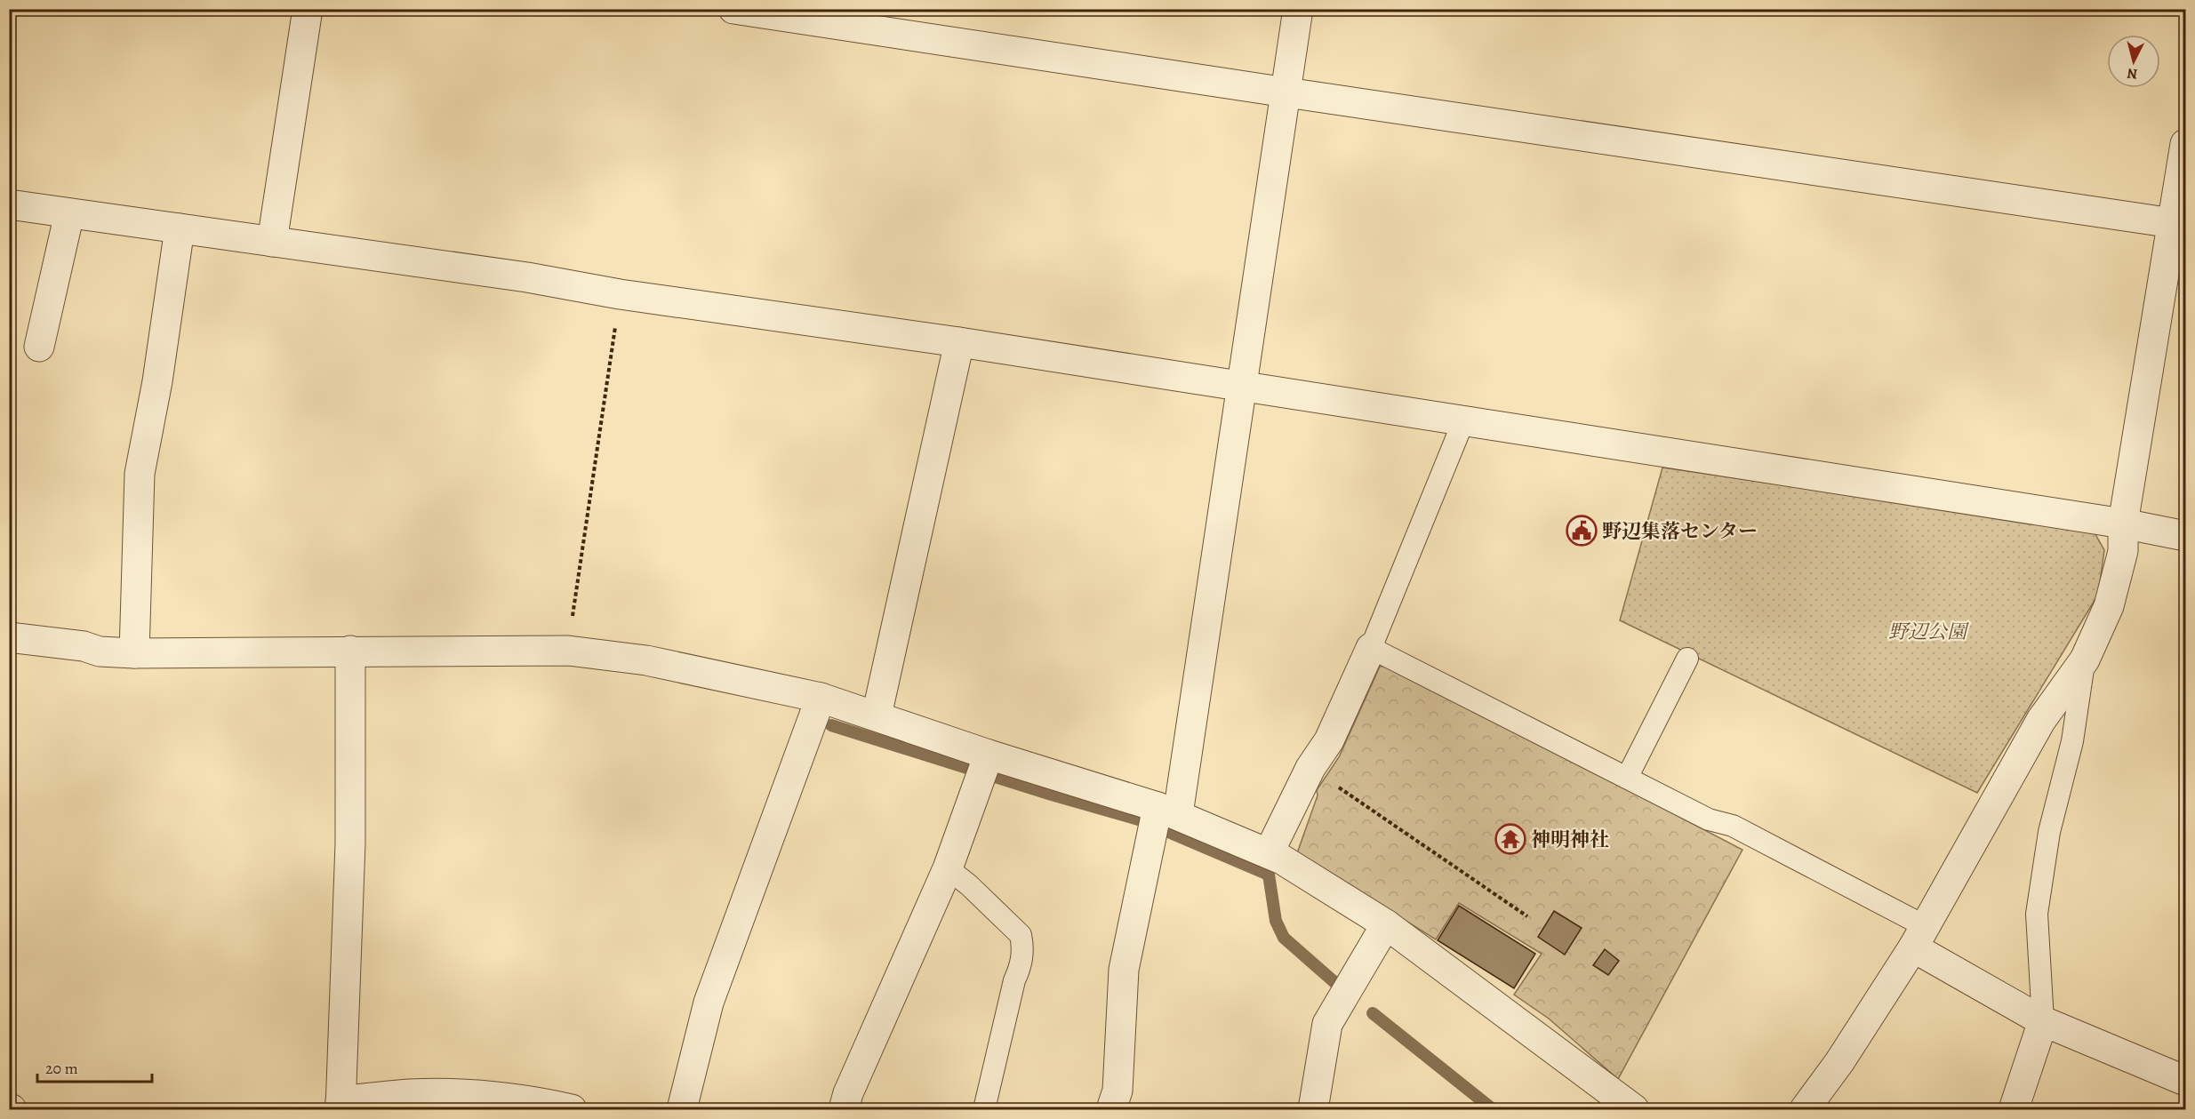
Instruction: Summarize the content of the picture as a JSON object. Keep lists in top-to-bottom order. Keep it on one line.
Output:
{"parks":["野辺公園"],"places":{"public building":["野辺集落センター"],"temple":["神明神社"]},"scale_bar":"20 m","north":"bottom"}
